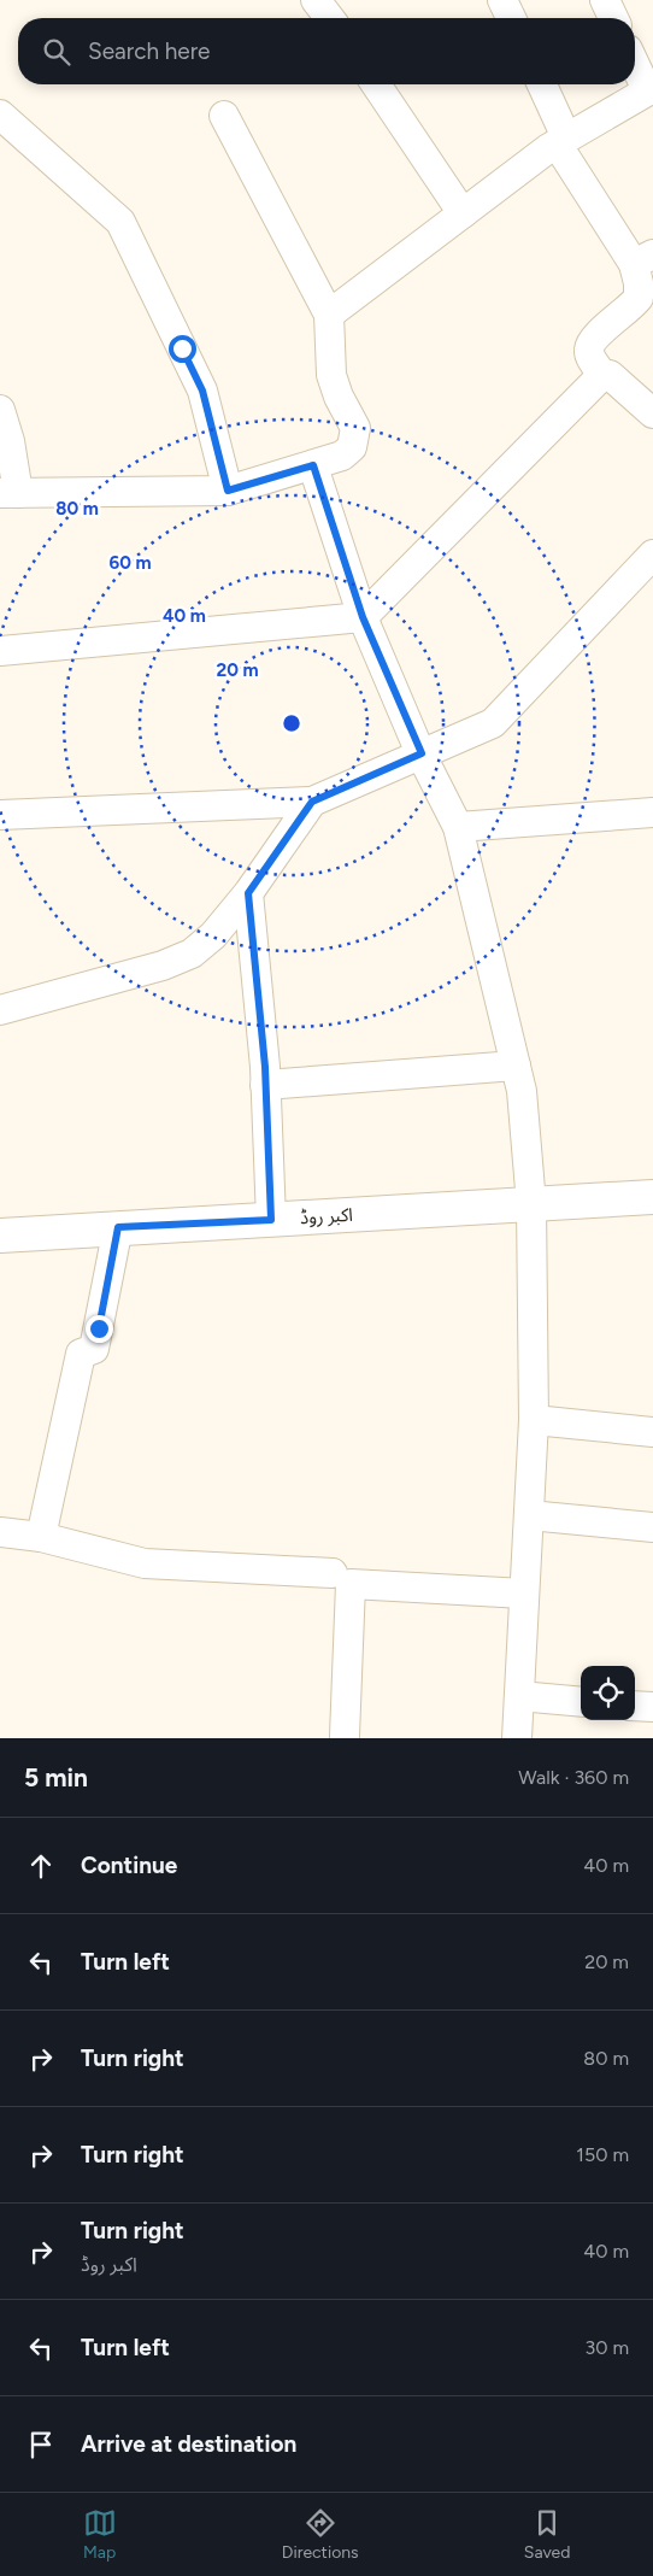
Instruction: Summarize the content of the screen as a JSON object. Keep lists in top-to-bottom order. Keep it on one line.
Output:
{"streets":{"main road":["اکبر روڈ"]},"page":{"search":"Search here","heading":["5 min","Walk · 360 m"],"list":[["Continue","40 m"],["Turn left","20 m"],["Turn right","80 m"],["Turn right","150 m"],["Turn right","اکبر روڈ","40 m"],["Turn left","30 m"],"Arrive at destination"],"nav":["Map","Directions","Saved"]},"rings":["80 m","60 m","40 m","20 m"]}
